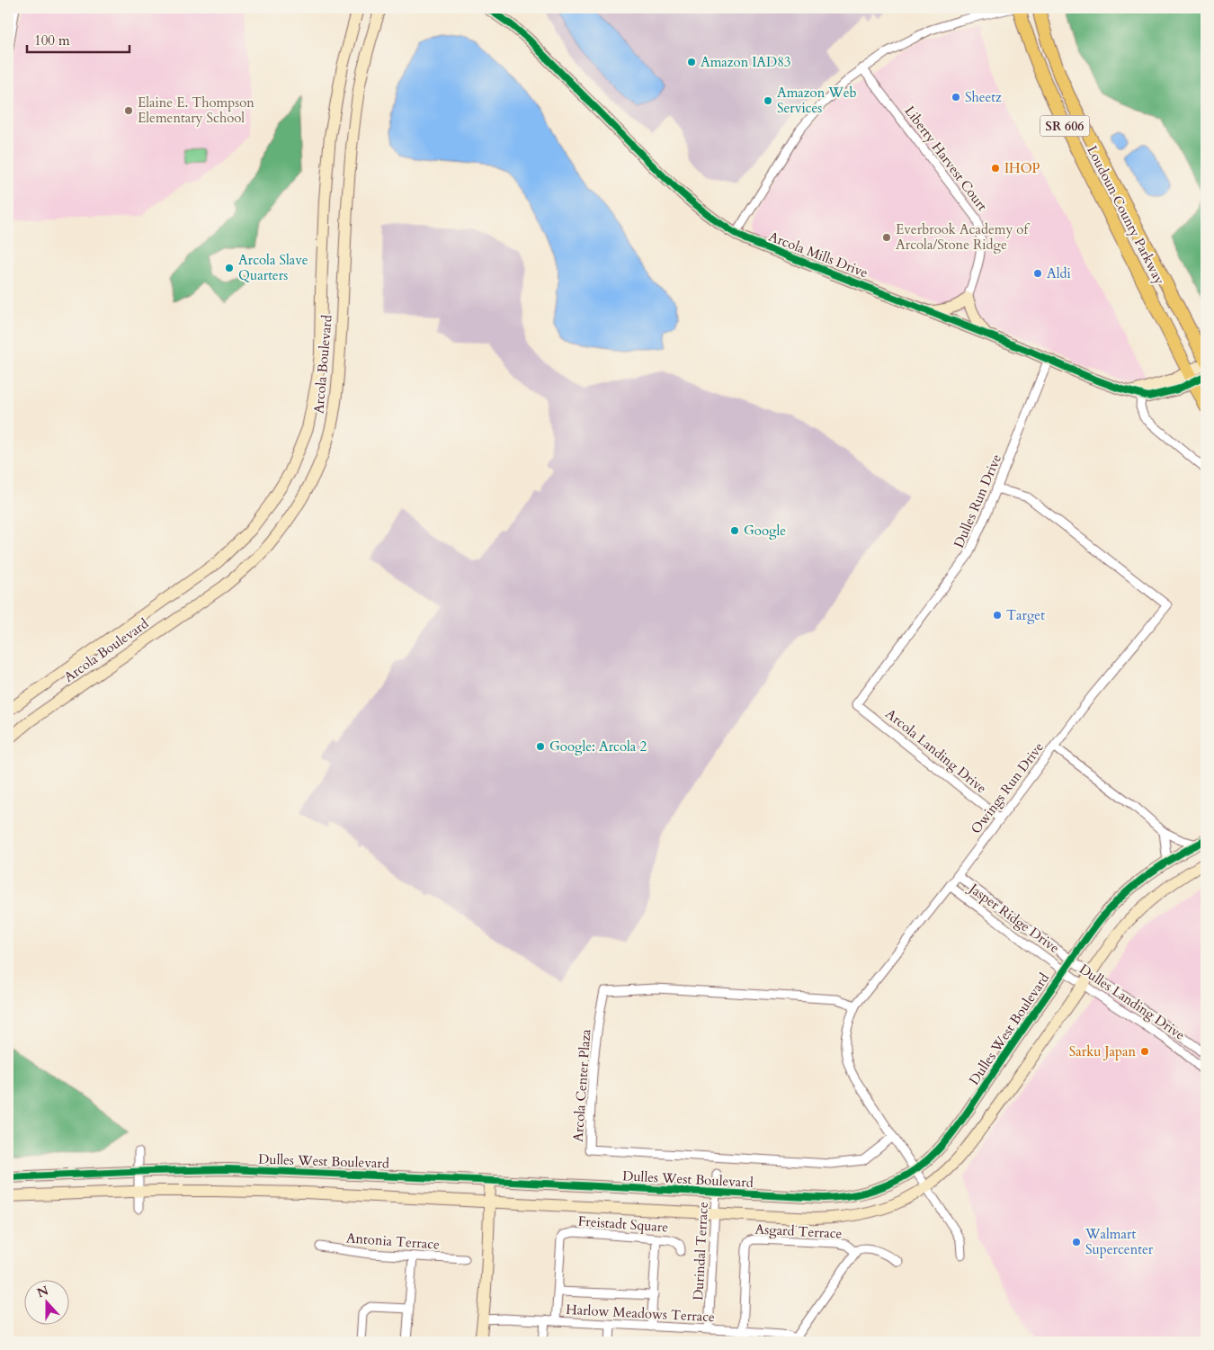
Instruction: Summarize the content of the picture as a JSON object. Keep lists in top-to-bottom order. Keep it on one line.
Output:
{"streets":{"main road":["SR 606","Loudoun County Parkway"],"street":["Liberty Harvest Court","Arcola Mills Drive","Arcola Boulevard","Dulles Run Drive","Arcola Landing Drive","Owings Run Drive","Jasper Ridge Drive","Dulles Landing Drive","Dulles West Boulevard","Arcola Center Plaza","Freistadt Square","Asgard Terrace","Antonia Terrace","Durindal Terrace","Harlow Meadows Terrace"]},"crossings":[["Loudoun County Parkway","Arcola Mills Drive"],["Arcola Mills Drive","Dulles Run Drive"],["Dulles Run Drive","Arcola Landing Drive"],["Dulles Run Drive","Owings Run Drive"],["Arcola Landing Drive","Owings Run Drive"],["Owings Run Drive","Jasper Ridge Drive"],["Owings Run Drive","Dulles West Boulevard"],["Owings Run Drive","Arcola Center Plaza"],["Jasper Ridge Drive","Dulles Landing Drive"],["Jasper Ridge Drive","Dulles West Boulevard"],["Dulles Landing Drive","Dulles West Boulevard"],["Dulles West Boulevard","Durindal Terrace"],["Freistadt Square","Harlow Meadows Terrace"],["Asgard Terrace","Harlow Meadows Terrace"],["Durindal Terrace","Harlow Meadows Terrace"]],"places":["Amazon IAD83","Sheetz","Amazon Web Services","Elaine E. Thompson Elementary School","IHOP","Everbrook Academy of Arcola/Stone Ridge","Arcola Slave Quarters","Aldi","Google","Target","Google: Arcola 2","Sarku Japan","Walmart Supercenter"],"scale_bar":"100 m","north":"top"}
